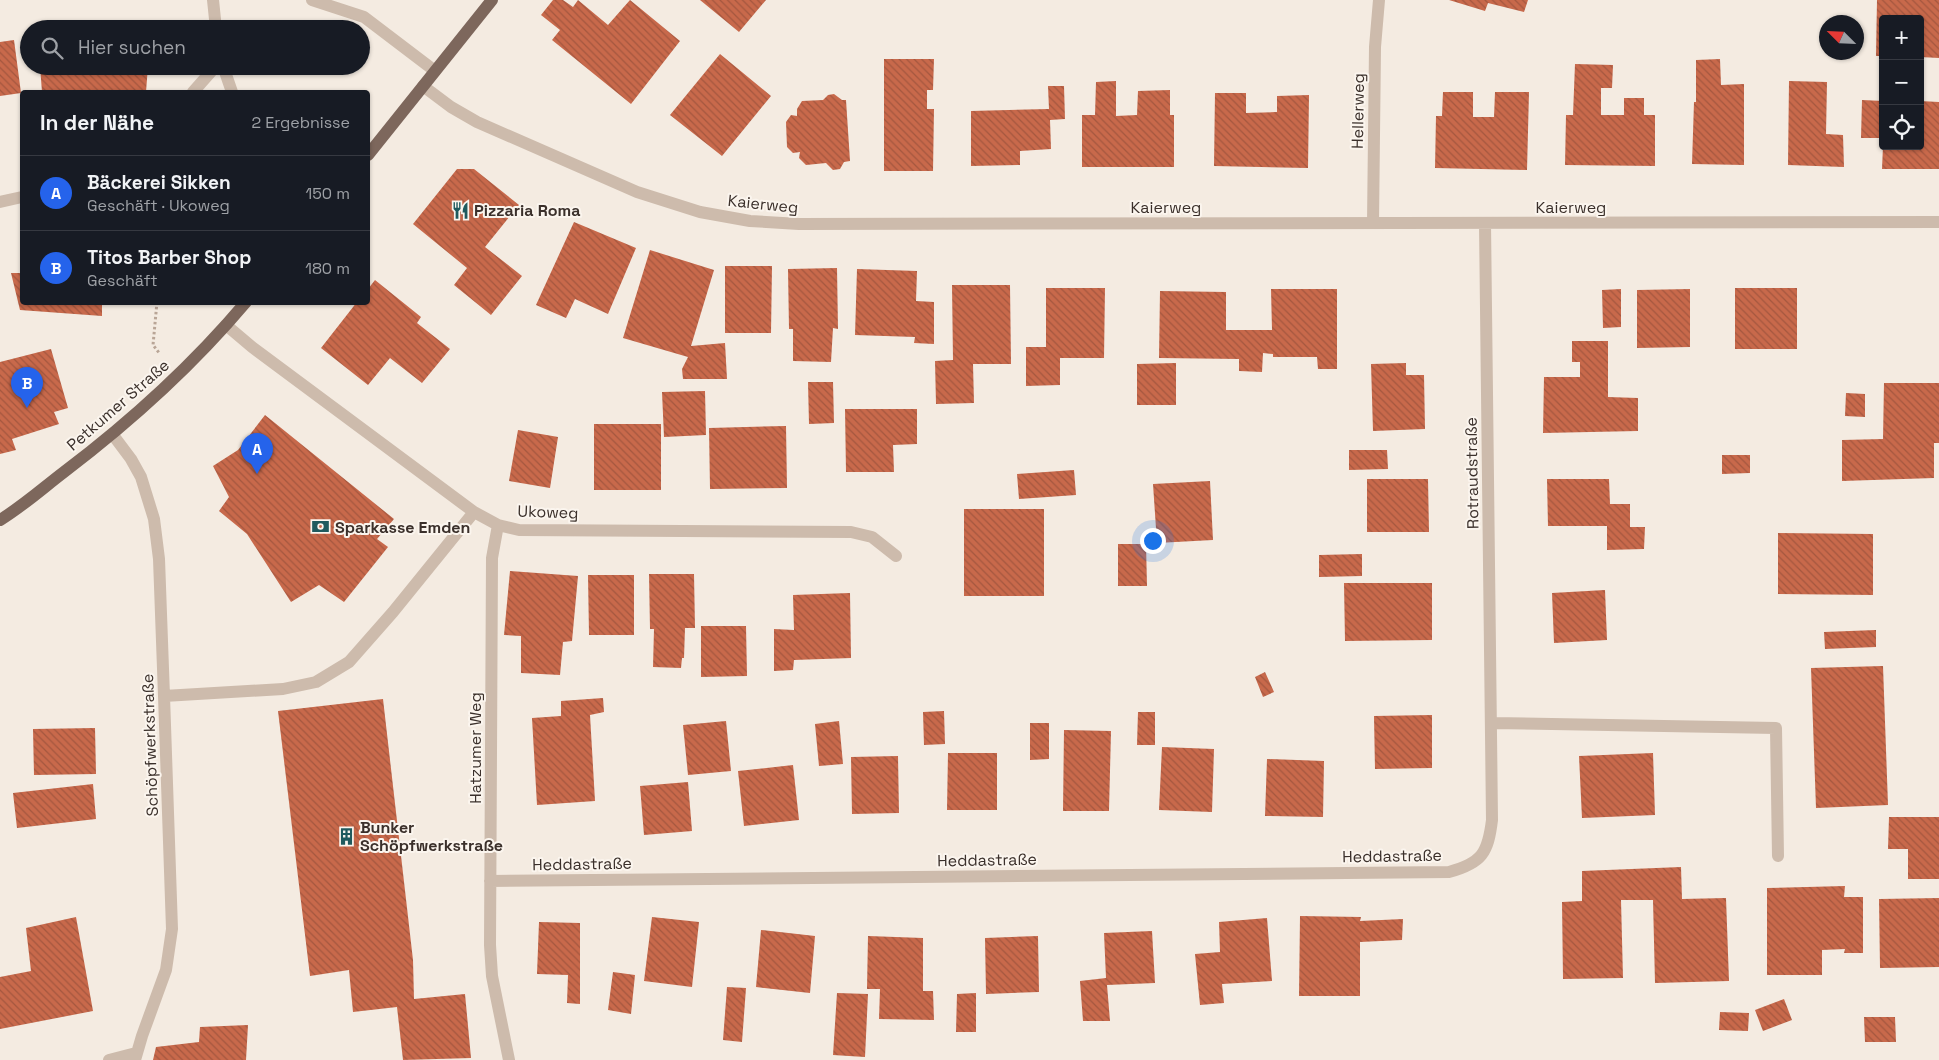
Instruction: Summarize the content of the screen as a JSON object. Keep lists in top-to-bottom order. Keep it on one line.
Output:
{"streets":{"main road":["Petkumer Straße"],"street":["Hellerweg","Kaierweg","Rotraudstraße","Ukoweg","Schöpfwerkstraße","Hatzumer Weg","Heddastraße"]},"crossings":[["Hellerweg","Kaierweg"],["Kaierweg","Rotraudstraße"],["Petkumer Straße","Ukoweg"],["Petkumer Straße","Schöpfwerkstraße"],["Rotraudstraße","Heddastraße"],["Ukoweg","Hatzumer Weg"],["Hatzumer Weg","Heddastraße"]],"places":{"restaurant":["Pizzaria Roma"],"bank":["Sparkasse Emden"],"building":["Bunker Schöpfwerkstraße"]},"north":"top left","page":{"map_buttons":["+","−"],"search":"Hier suchen","heading":["In der Nähe","2 Ergebnisse"],"list":[{"mark":"A","name":"Bäckerei Sikken","note":"Geschäft · Ukoweg","value":"150 m"},{"mark":"B","name":"Titos Barber Shop","note":"Geschäft","value":"180 m"}],"pins":["B","A"]}}
